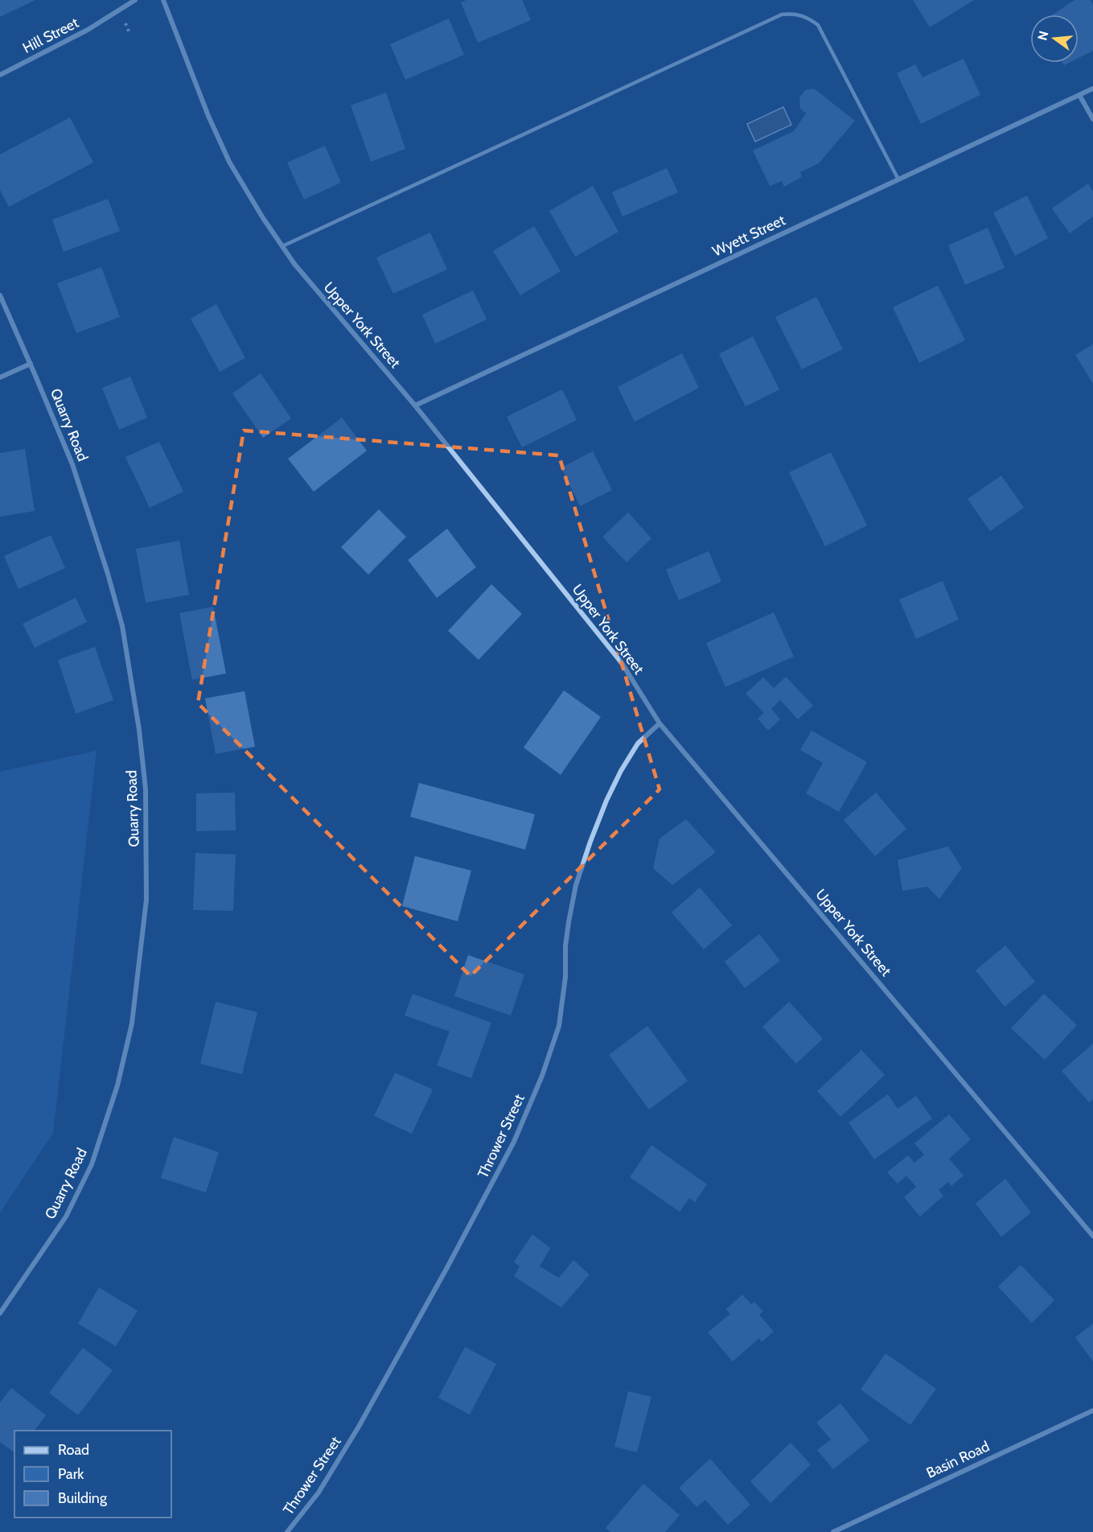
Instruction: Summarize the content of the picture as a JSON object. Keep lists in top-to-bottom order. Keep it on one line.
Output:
{"streets":{"street":["Hill Street","Wyett Street","Upper York Street","Quarry Road","Thrower Street","Basin Road"]},"crossings":[["Wyett Street","Upper York Street"],["Upper York Street","Thrower Street"]],"legend":["Road","Park","Building"],"north":"left"}
